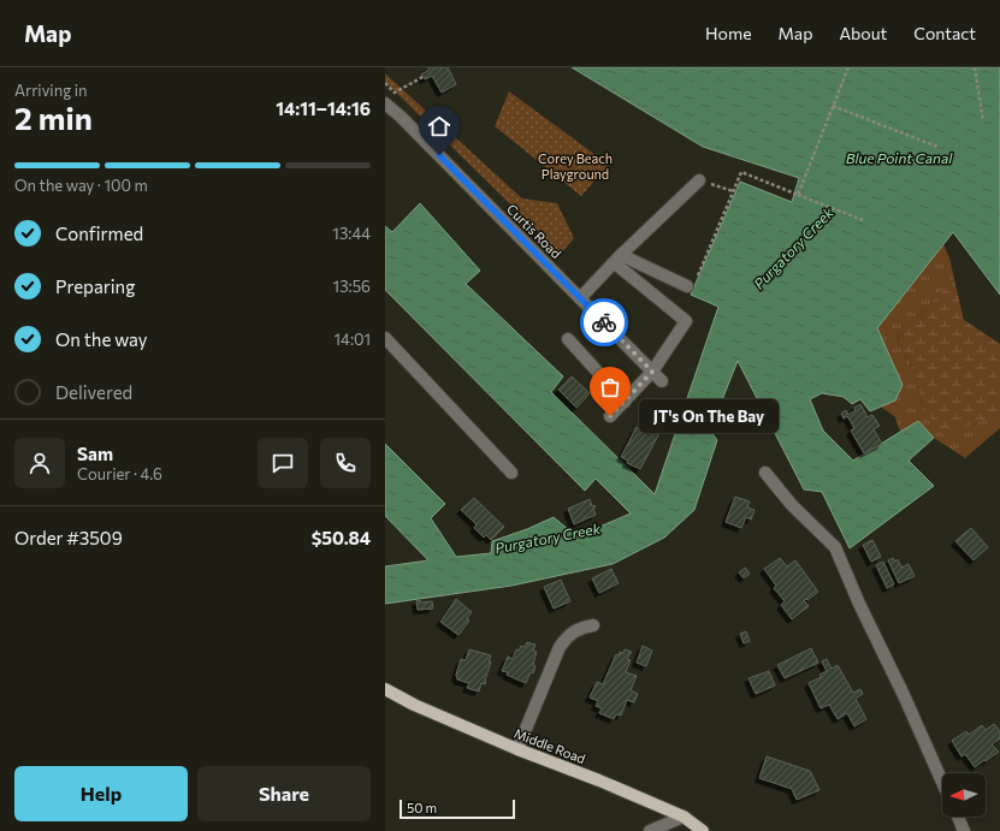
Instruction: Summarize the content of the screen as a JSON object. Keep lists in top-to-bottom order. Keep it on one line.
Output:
{"streets":{"main road":["Middle Road"],"street":["Curtis Road"]},"water":["Blue Point Canal","Purgatory Creek"],"parks":["Corey Beach Playground"],"places":["JT's On The Bay"],"scale_bar":"50 m","north":"left","page":{"header":"Map","nav":["Home","Map","About","Contact"],"heading":["2 min","Arriving in","14:11–14:16"],"panel":["Sam","Courier · 4.6","Order #3509","$50.84"],"bar":"On the way · 100 m","list":[["Confirmed","13:44"],["Preparing","13:56"],["On the way","14:01"],"Delivered"],"bubble":"JT's On The Bay","buttons":["Help","Share"],"scale":"50 m"}}
